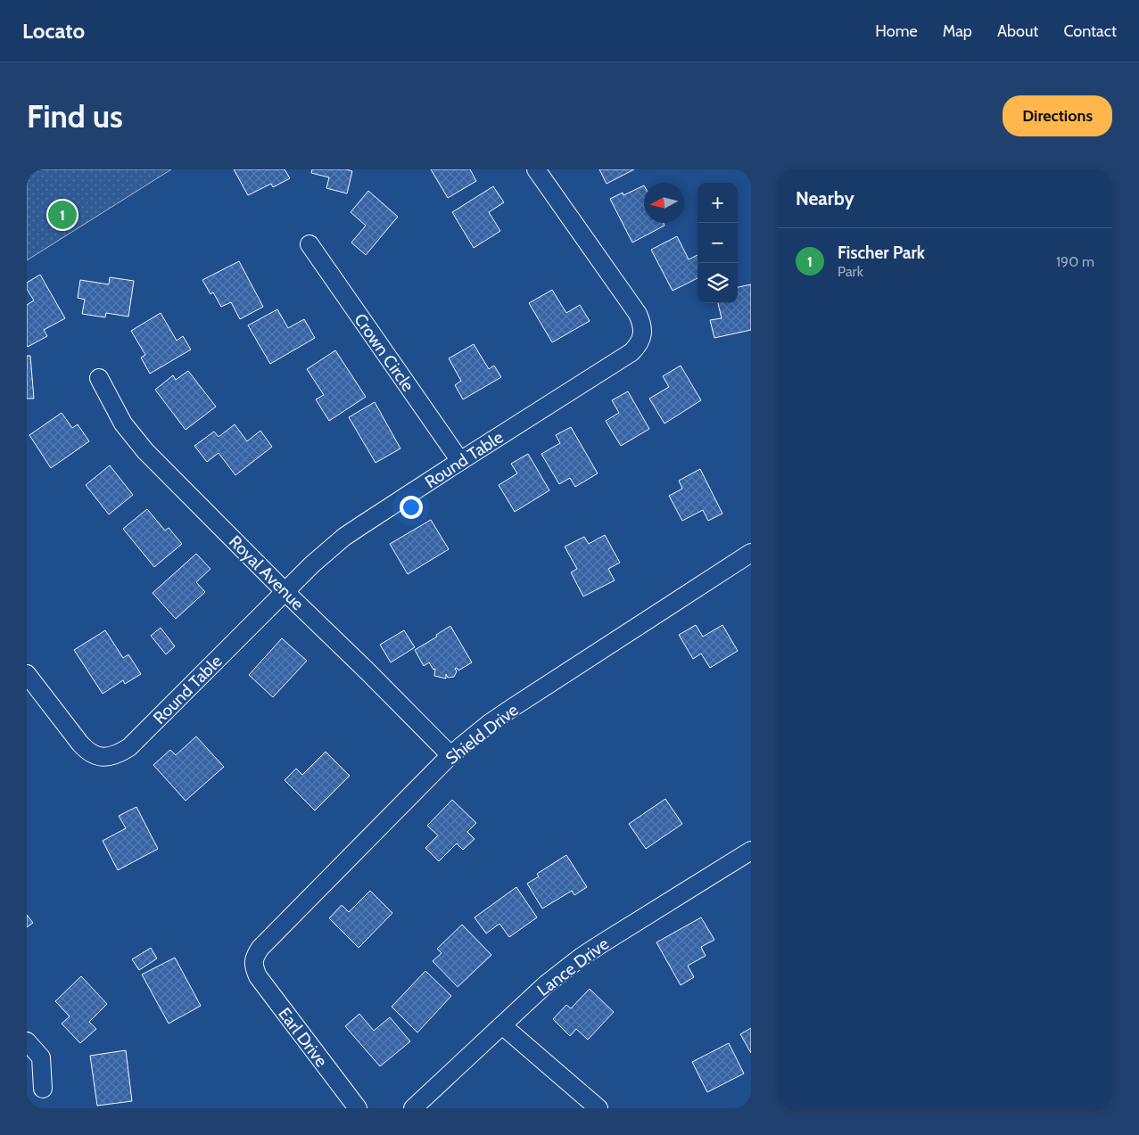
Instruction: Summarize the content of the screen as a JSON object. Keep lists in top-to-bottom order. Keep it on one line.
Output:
{"streets":{"street":["Crown Circle","Round Table","Royal Avenue","Shield Drive","Lance Drive","Earl Drive"]},"crossings":[["Crown Circle","Round Table"],["Round Table","Royal Avenue"],["Royal Avenue","Shield Drive"],["Shield Drive","Earl Drive"]],"north":"left","page":{"header":"Locato","nav":["Home","Map","About","Contact"],"buttons":"Directions","title":"Find us","heading":"Nearby","map_buttons":["+","−"],"pins":"1","list":[{"mark":"1","name":"Fischer Park","note":"Park","value":"190 m"}]}}
